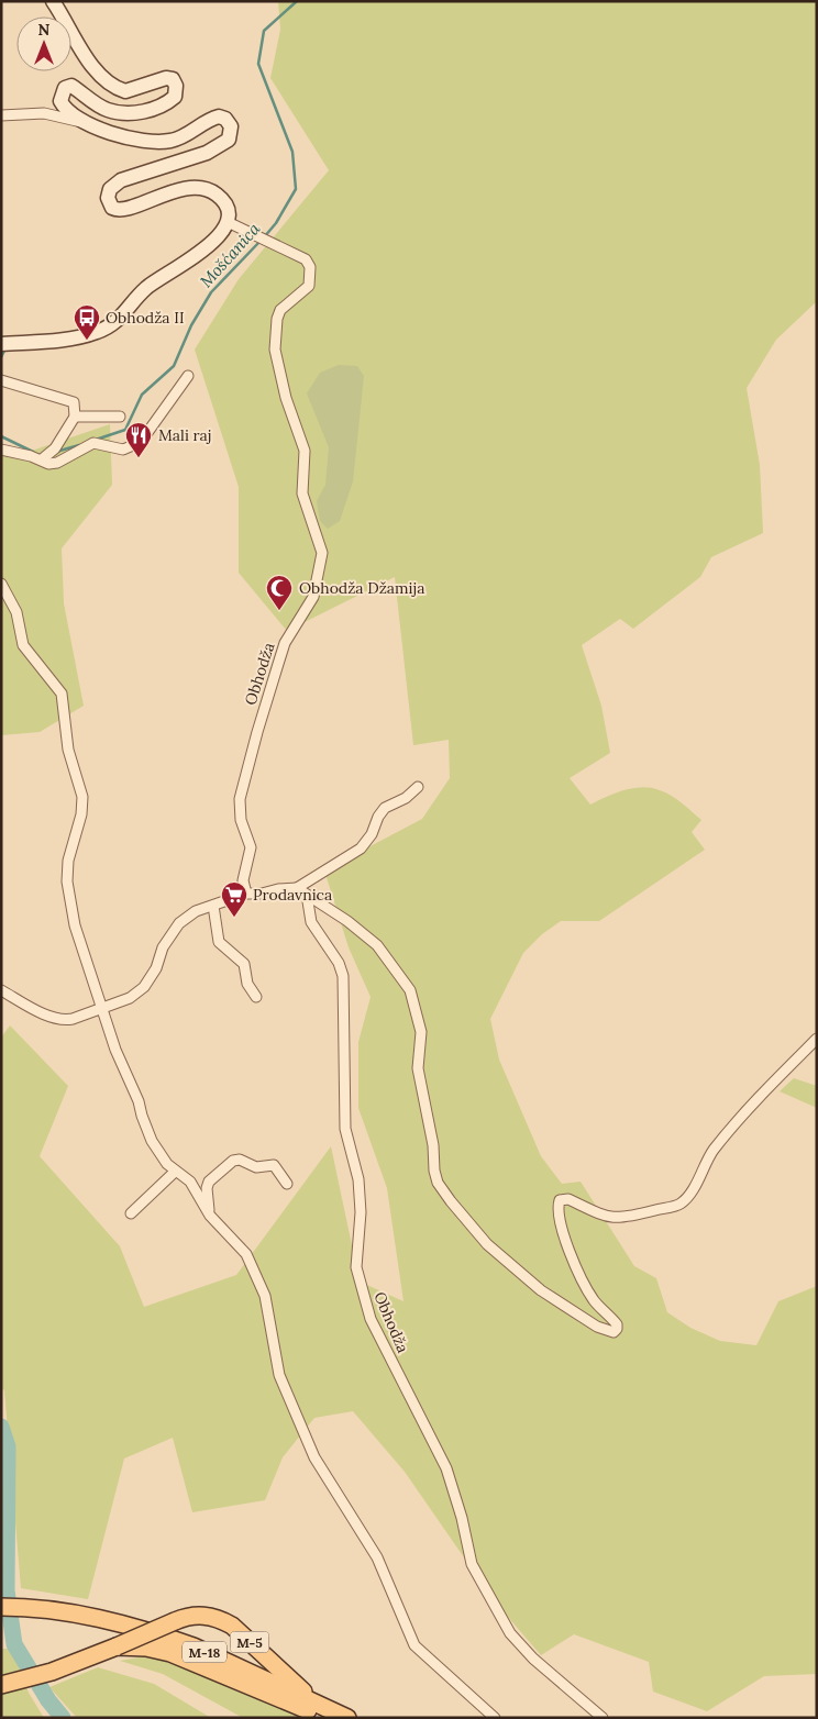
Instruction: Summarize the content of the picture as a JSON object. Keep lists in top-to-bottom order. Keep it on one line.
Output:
{"streets":{"main road":["M-5","M-18"],"street":["Obhodža"]},"crossings":[["M-5","M-18"]],"water":["Mošćanica"],"places":{"bus stop":["Obhodža II"],"restaurant":["Mali raj"],"mosque":["Obhodža Džamija"],"supermarket":["Prodavnica"]},"north":"top"}
